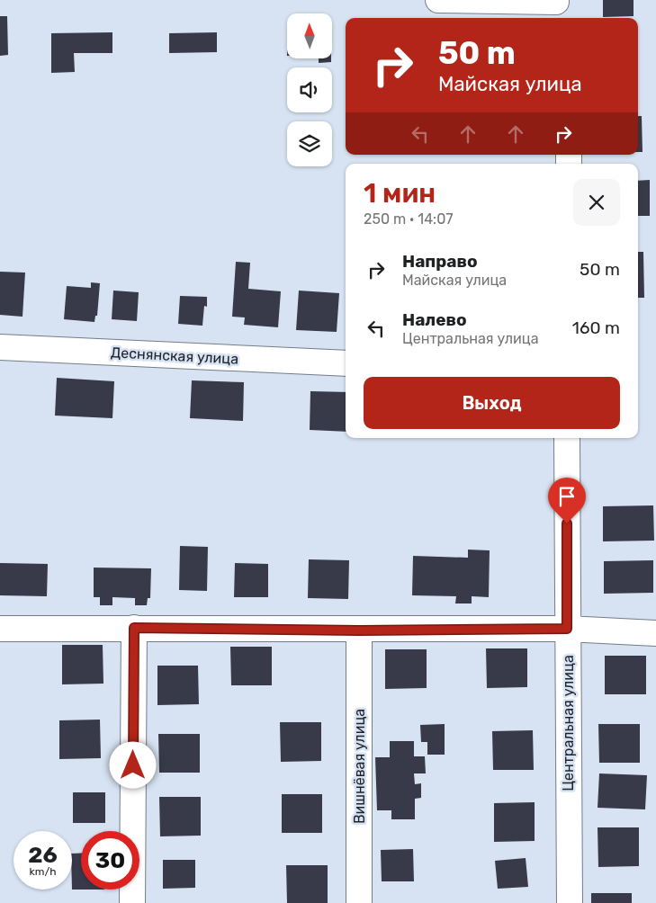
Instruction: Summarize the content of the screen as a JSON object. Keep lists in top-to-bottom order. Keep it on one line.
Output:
{"streets":{"street":["Деснянская улица","Центральная улица","Вишнёвая улица"]},"north":"top","page":{"turn":["50 m","Майская улица"],"heading":["1 мин","250 m · 14:07"],"list":[{"name":"Направо","note":"Майская улица","value":"50 m"},{"name":"Налево","note":"Центральная улица","value":"160 m"}],"buttons":"Выход","speed":"26 km/h","limit":"30"}}
